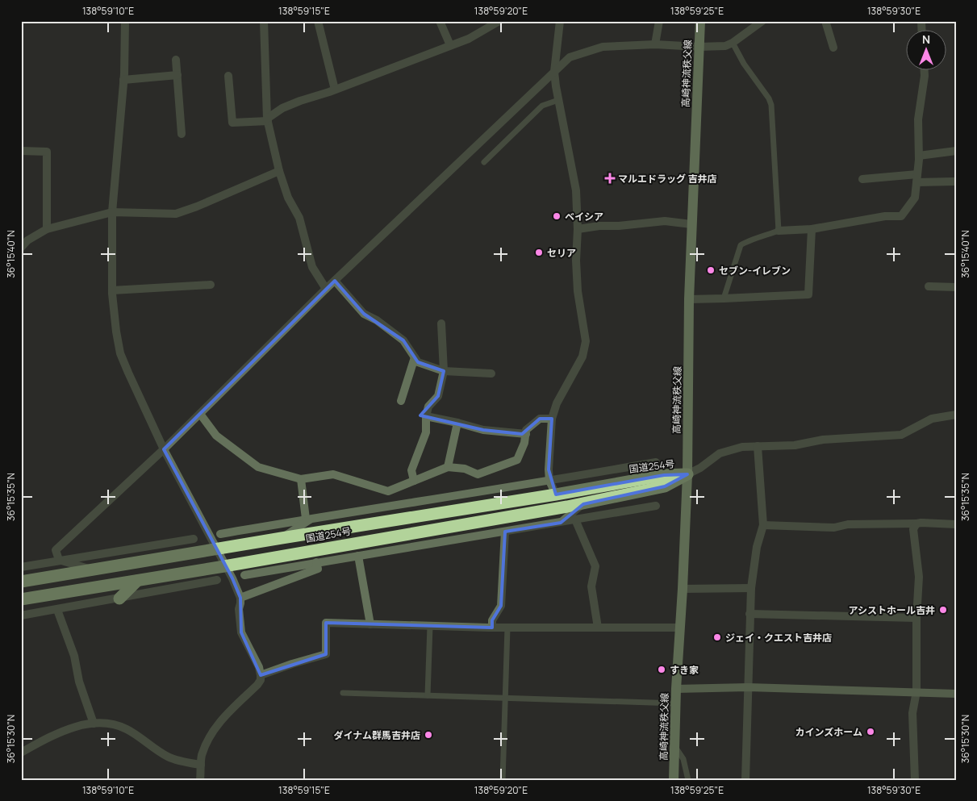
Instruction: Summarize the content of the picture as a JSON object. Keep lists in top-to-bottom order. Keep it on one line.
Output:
{"streets":{"highway":["国道254号"],"main road":["高崎神流秩父線"]},"crossings":[["高崎神流秩父線","国道254号"]],"places":{"health":["マルエドラッグ 吉井店"],"other":["ベイシア","セリア","セブン-イレブン","アシストホール吉井","ジェイ・クエスト吉井店","すき家","カインズホーム","ダイナム群馬吉井店"]},"north":"top","coordinates":["138°59'10\"E","138°59'15\"E","138°59'20\"E","138°59'25\"E","138°59'30\"E","36°15'40\"N","36°15'35\"N","36°15'30\"N"]}
